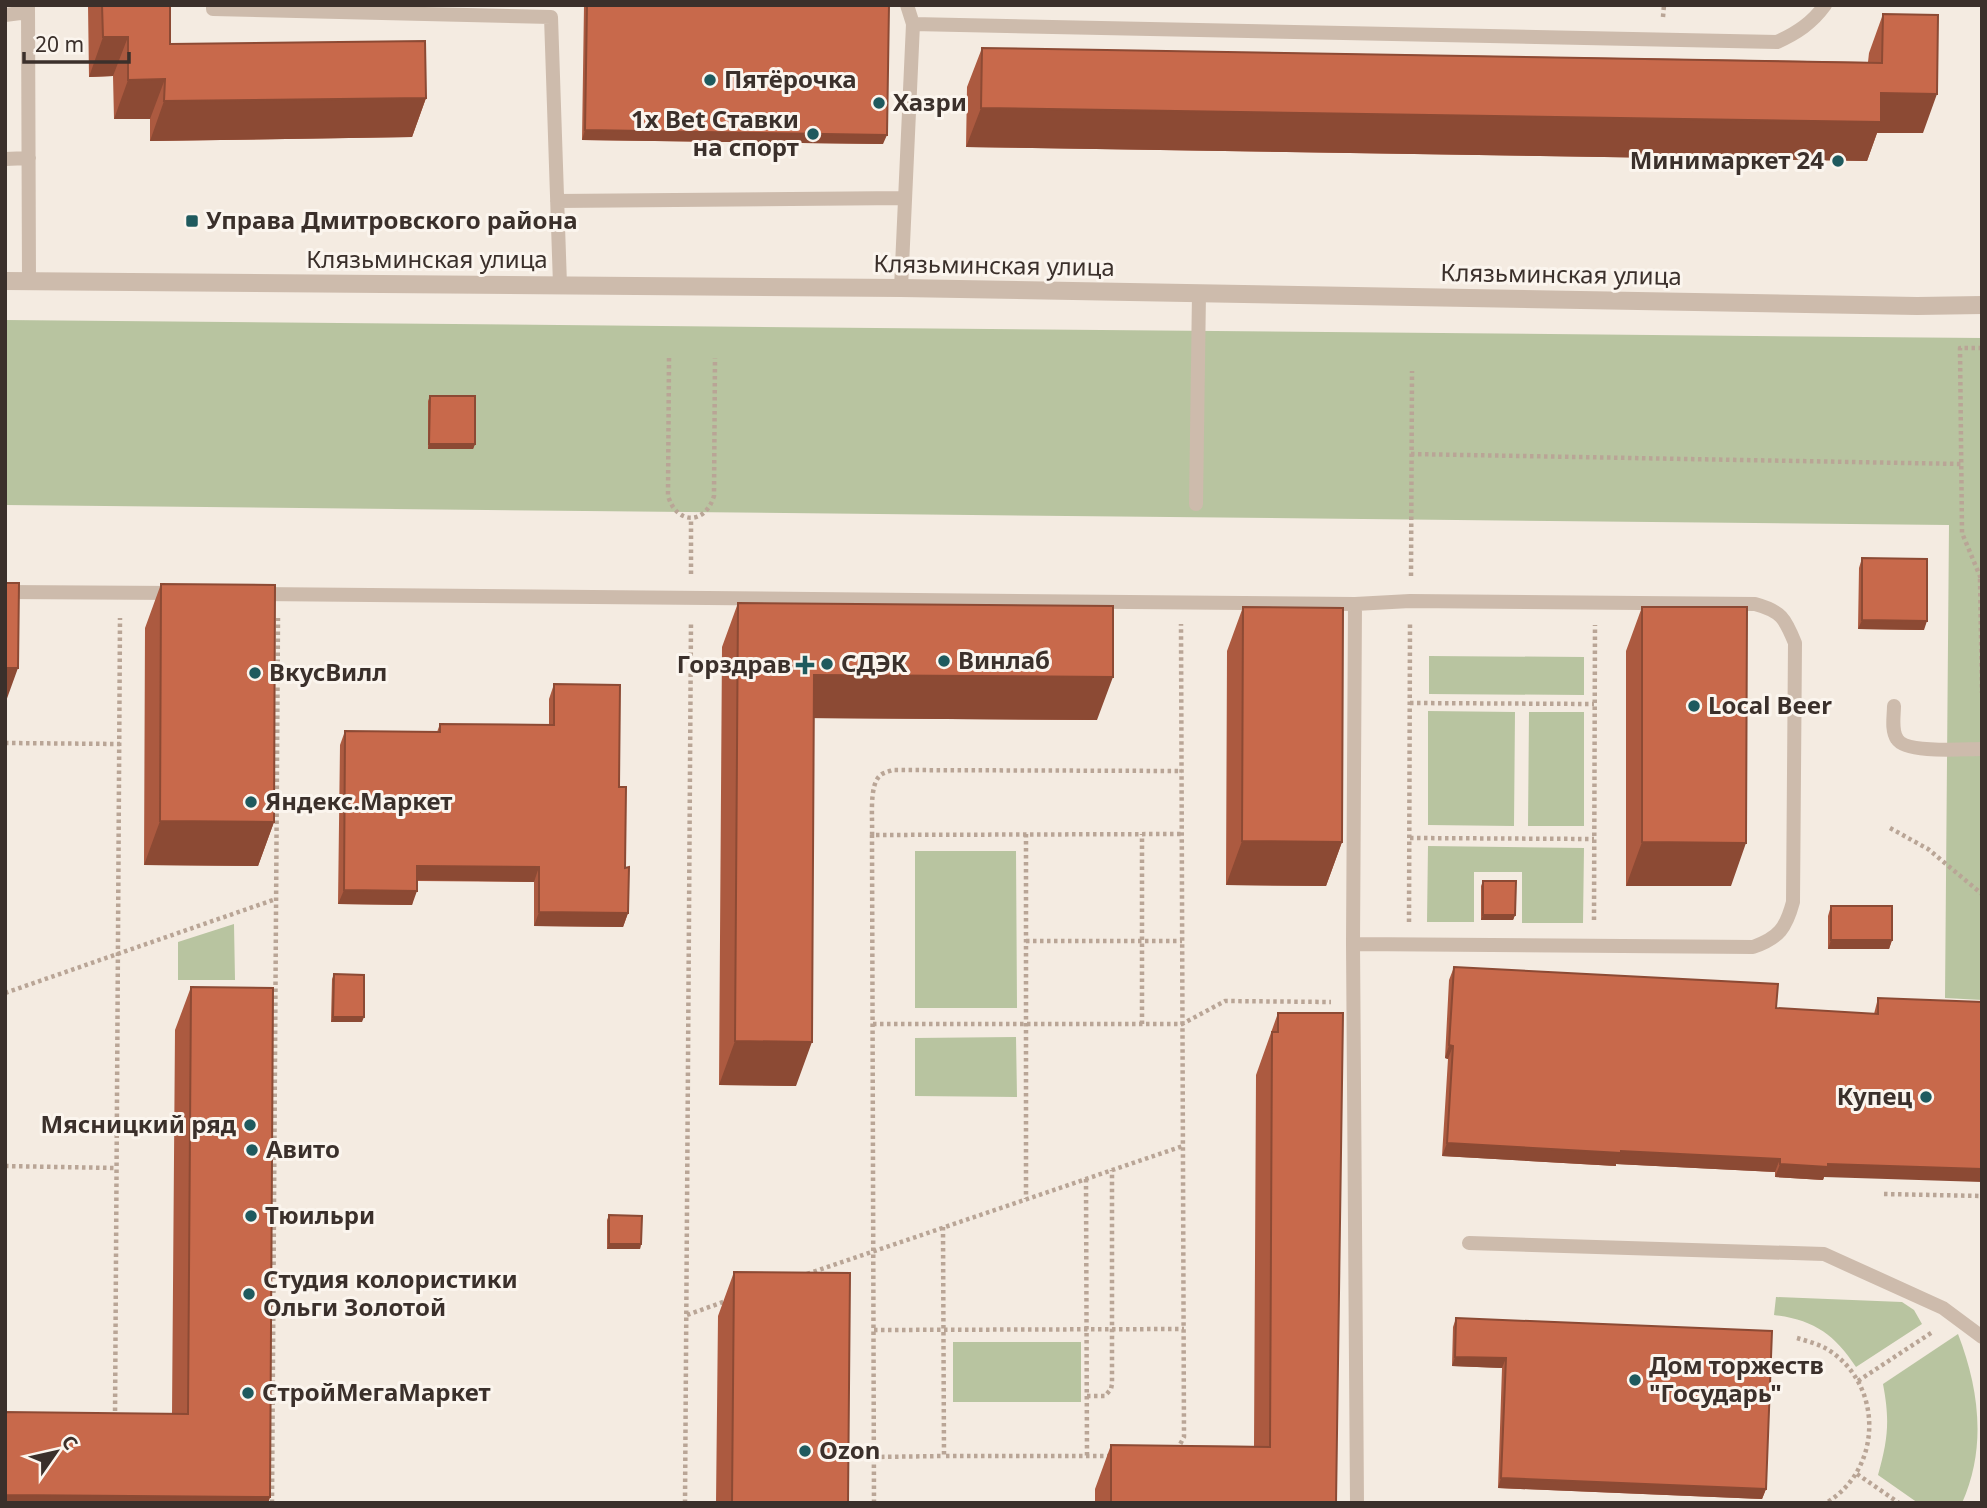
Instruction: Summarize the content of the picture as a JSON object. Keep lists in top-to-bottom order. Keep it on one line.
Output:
{"streets":{"street":["Клязьминская улица"]},"places":{"other":["Пятёрочка","Хазри","1x Bet Ставки на спорт","Минимаркет 24","Винлаб","СДЭК","ВкусВилл","Local Beer","Яндекс.Маркет","Купец","Мясницкий ряд","Авито","Тюильри","Студия колористики Ольги Золотой","Дом торжеств \"Государь\"","СтройМегаМаркет","Ozon"],"transit":["Управа Дмитровского района"],"health":["Горздрав"]},"scale_bar":"20 m","north":"top right"}
